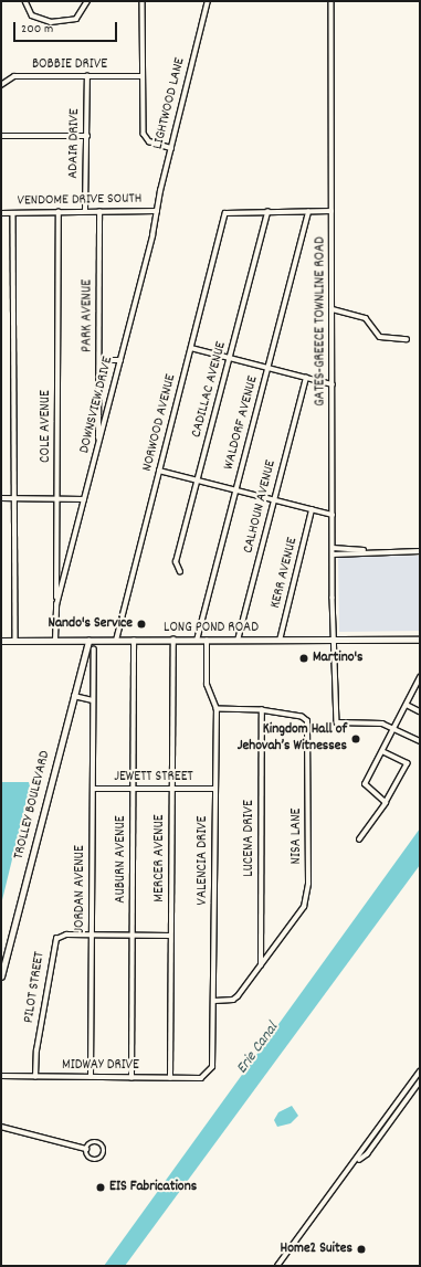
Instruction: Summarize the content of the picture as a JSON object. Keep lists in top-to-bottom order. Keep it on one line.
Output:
{"streets":{"main road":["LONG POND ROAD"],"street":["BOBBIE DRIVE","LIGHTWOOD LANE","ADAIR DRIVE","VENDOME DRIVE SOUTH","PARK AVENUE","GATES-GREECE TOWNLINE ROAD","CADILLAC AVENUE","DOWNSVIEW DRIVE","NORWOOD AVENUE","WALDORF AVENUE","COLE AVENUE","CALHOUN AVENUE","KERR AVENUE","JEWETT STREET","TROLLEY BOULEVARD","NISA LANE","LUCENA DRIVE","MERCER AVENUE","AUBURN AVENUE","VALENCIA DRIVE","JORDAN AVENUE","PILOT STREET","MIDWAY DRIVE"]},"crossings":[["BOBBIE DRIVE","ADAIR DRIVE"],["LIGHTWOOD LANE","VENDOME DRIVE SOUTH"],["LIGHTWOOD LANE","DOWNSVIEW DRIVE"],["ADAIR DRIVE","VENDOME DRIVE SOUTH"],["VENDOME DRIVE SOUTH","PARK AVENUE"],["VENDOME DRIVE SOUTH","DOWNSVIEW DRIVE"],["VENDOME DRIVE SOUTH","COLE AVENUE"],["PARK AVENUE","DOWNSVIEW DRIVE"],["GATES-GREECE TOWNLINE ROAD","LONG POND ROAD"],["CADILLAC AVENUE","NORWOOD AVENUE"],["DOWNSVIEW DRIVE","COLE AVENUE"],["NORWOOD AVENUE","LONG POND ROAD"],["WALDORF AVENUE","LONG POND ROAD"],["COLE AVENUE","LONG POND ROAD"],["CALHOUN AVENUE","LONG POND ROAD"],["KERR AVENUE","LONG POND ROAD"],["LONG POND ROAD","TROLLEY BOULEVARD"],["LONG POND ROAD","MERCER AVENUE"],["LONG POND ROAD","AUBURN AVENUE"],["LONG POND ROAD","VALENCIA DRIVE"],["JEWETT STREET","MERCER AVENUE"],["JEWETT STREET","AUBURN AVENUE"],["JEWETT STREET","VALENCIA DRIVE"],["JEWETT STREET","JORDAN AVENUE"],["NISA LANE","LUCENA DRIVE"],["NISA LANE","VALENCIA DRIVE"],["MERCER AVENUE","PILOT STREET"],["MERCER AVENUE","MIDWAY DRIVE"],["AUBURN AVENUE","PILOT STREET"],["AUBURN AVENUE","MIDWAY DRIVE"],["VALENCIA DRIVE","MIDWAY DRIVE"],["JORDAN AVENUE","PILOT STREET"],["JORDAN AVENUE","MIDWAY DRIVE"],["PILOT STREET","MIDWAY DRIVE"]],"water":["Erie Canal"],"places":["Nando's Service","Martino's","Kingdom Hall of Jehovah’s Witnesses","EIS Fabrications","Home2 Suites"],"scale_bar":"200 m"}
